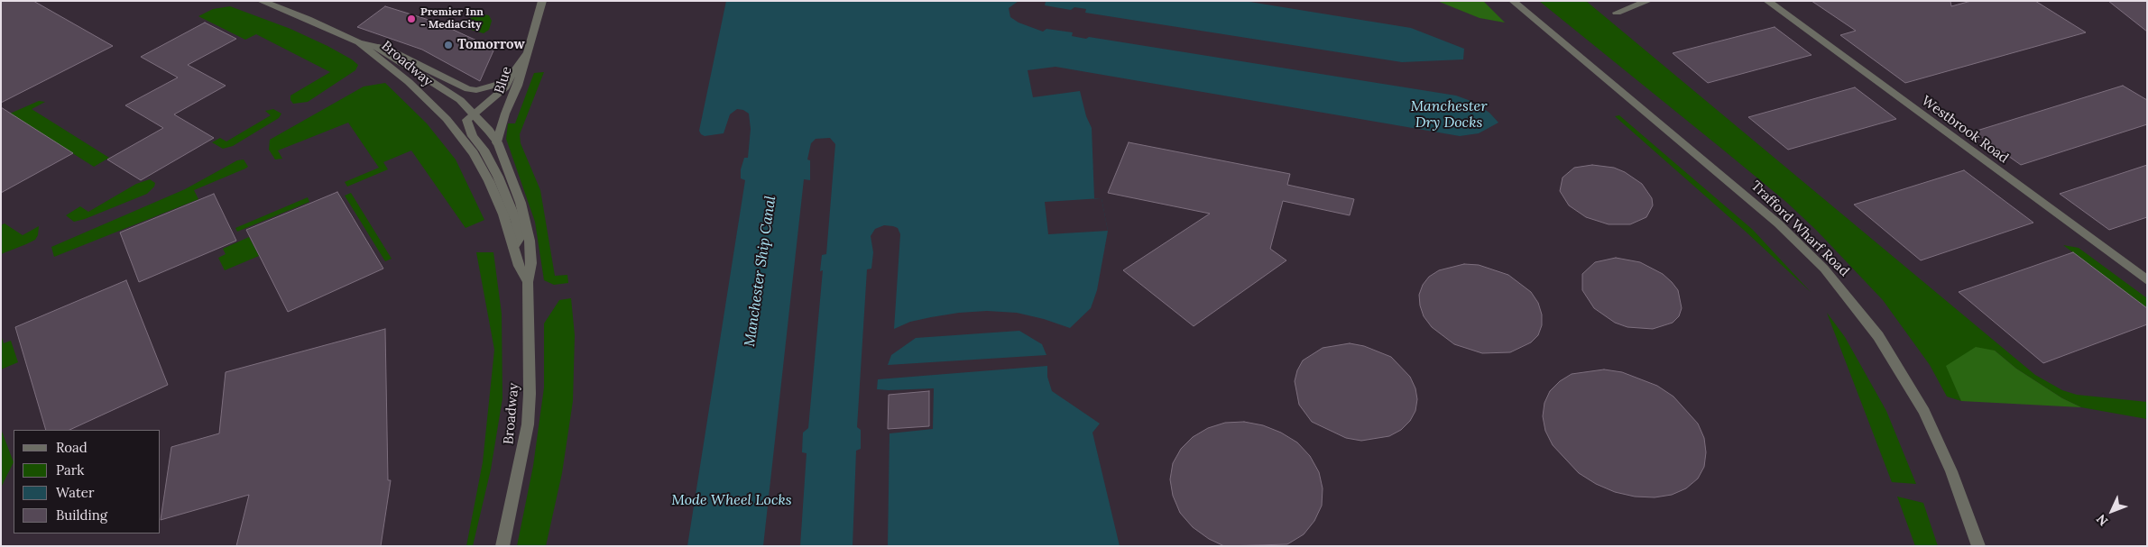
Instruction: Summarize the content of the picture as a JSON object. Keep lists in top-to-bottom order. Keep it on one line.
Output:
{"streets":{"street":["Broadway","Blue","Westbrook Road","Trafford Wharf Road"]},"crossings":[["Broadway","Blue"]],"water":["Manchester Dry Docks","Manchester Ship Canal","Mode Wheel Locks"],"places":["Premier Inn - MediaCity","Tomorrow"],"legend":["Road","Park","Water","Building"],"north":"bottom left"}
